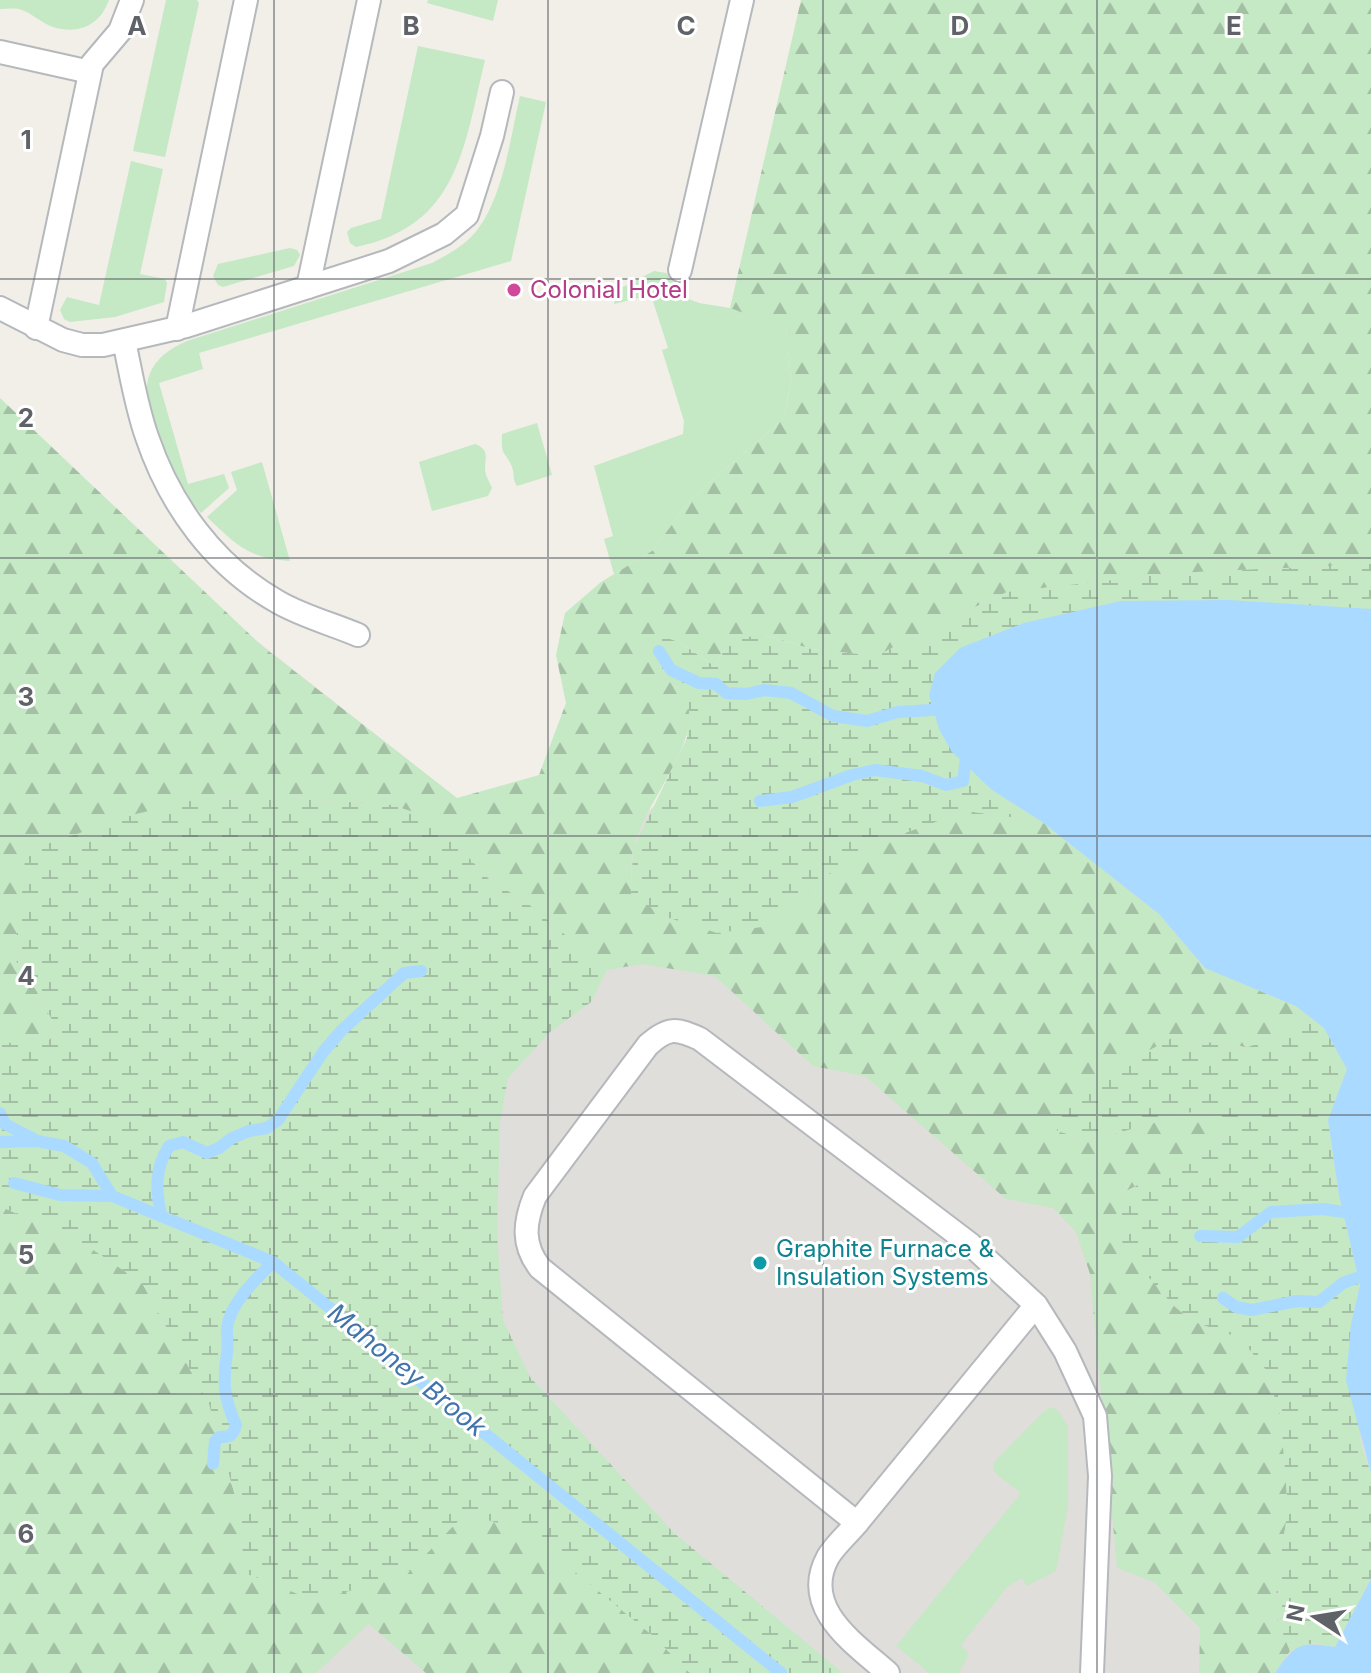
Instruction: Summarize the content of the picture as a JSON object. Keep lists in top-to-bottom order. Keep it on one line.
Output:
{"water":["Mahoney Brook"],"places":["Colonial Hotel","Graphite Furnace & Insulation Systems"],"north":"left","grid":{"columns":["A","B","C","D","E"],"rows":["1","2","3","4","5","6"]}}
